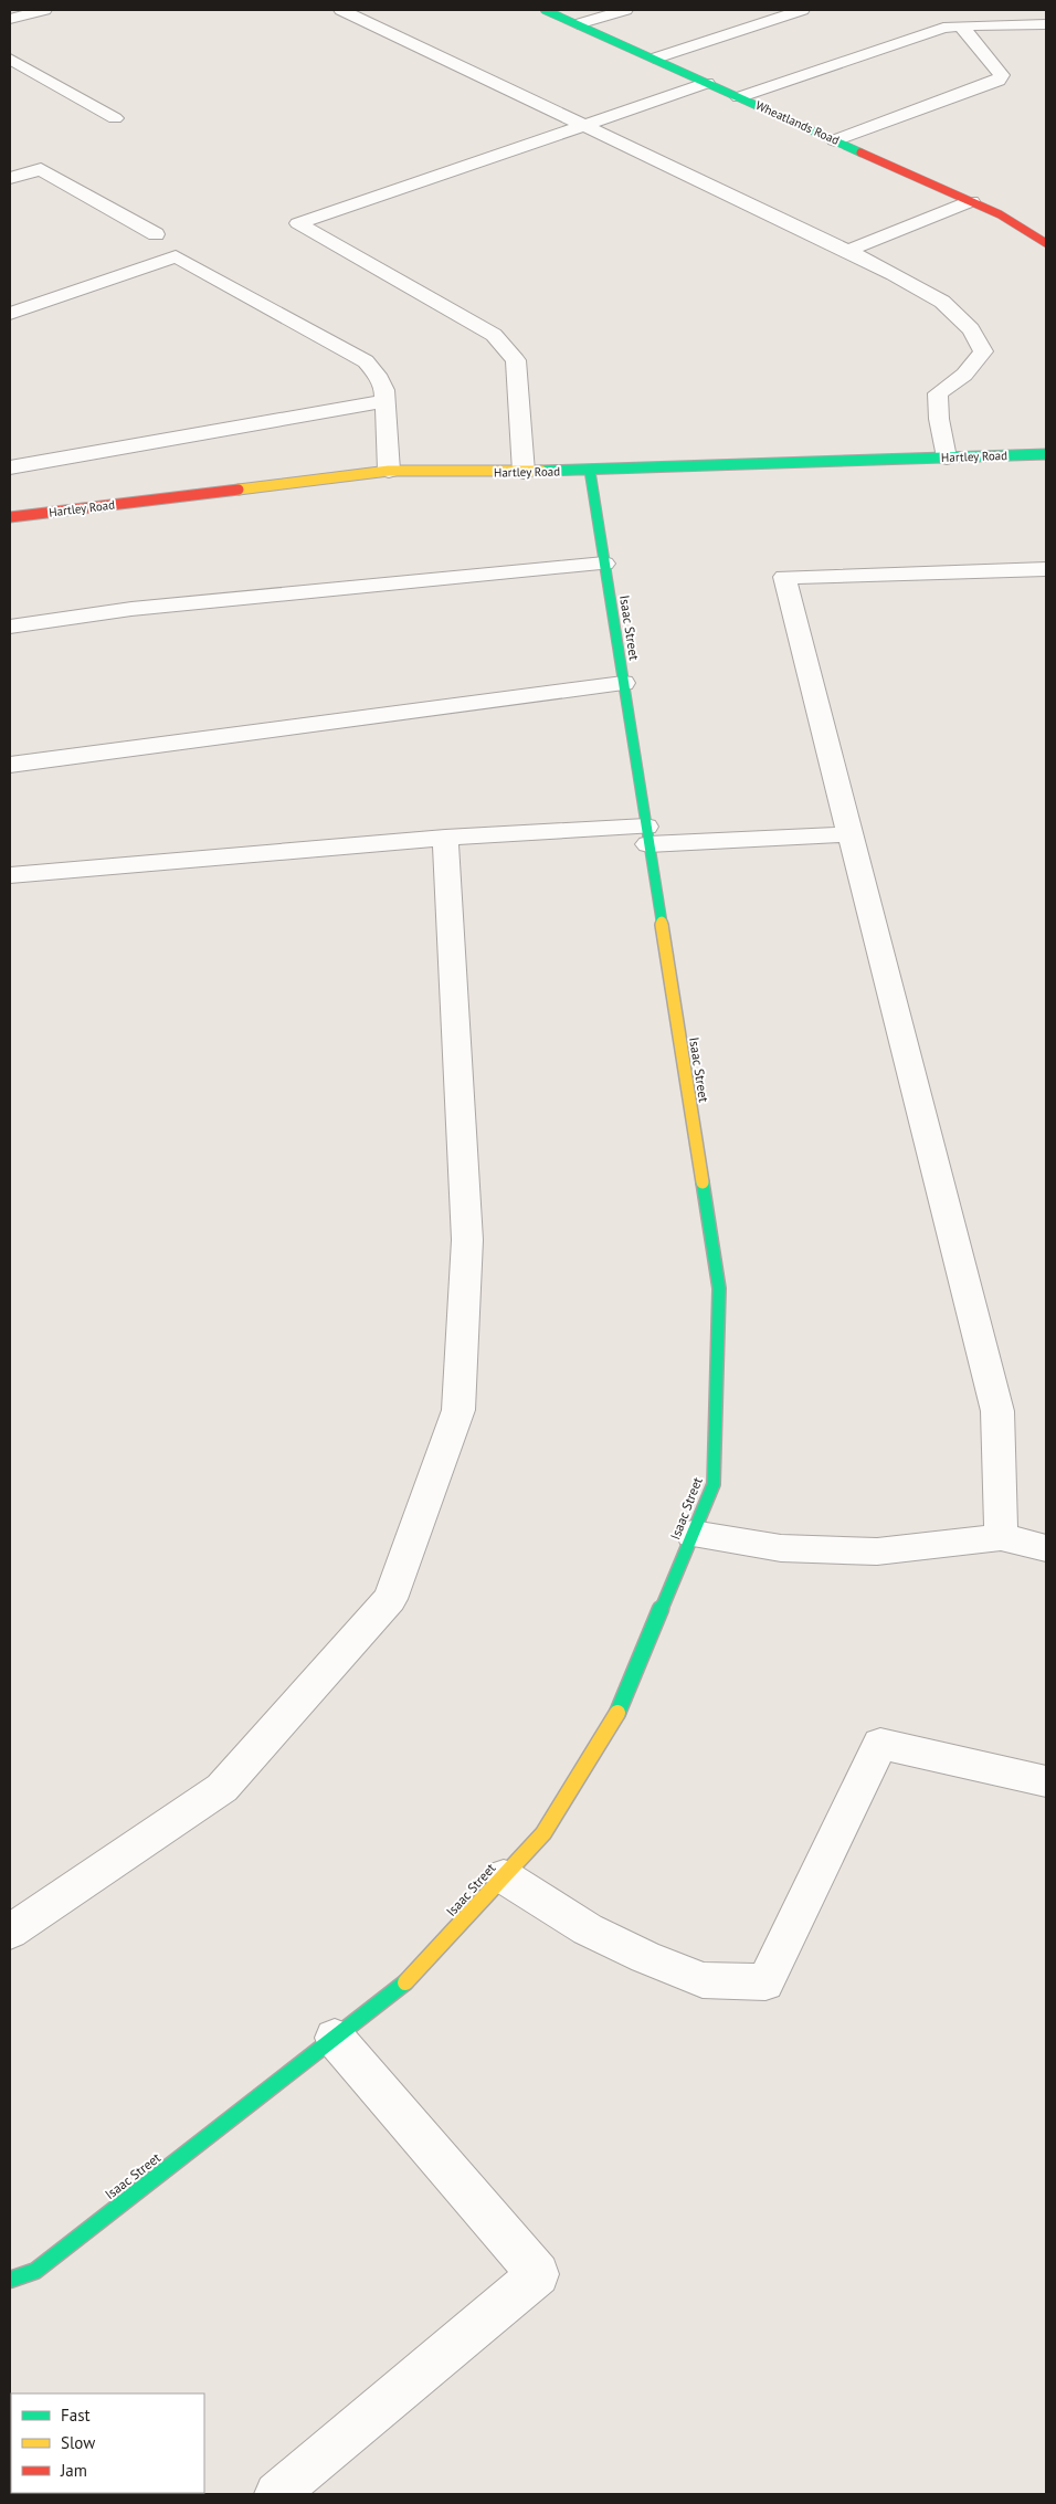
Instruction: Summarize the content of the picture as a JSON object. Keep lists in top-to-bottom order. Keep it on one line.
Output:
{"streets":{"street":["Wheatlands Road","Hartley Road","Isaac Street"]},"crossings":[["Hartley Road","Isaac Street"]],"legend":["Fast","Slow","Jam"]}
